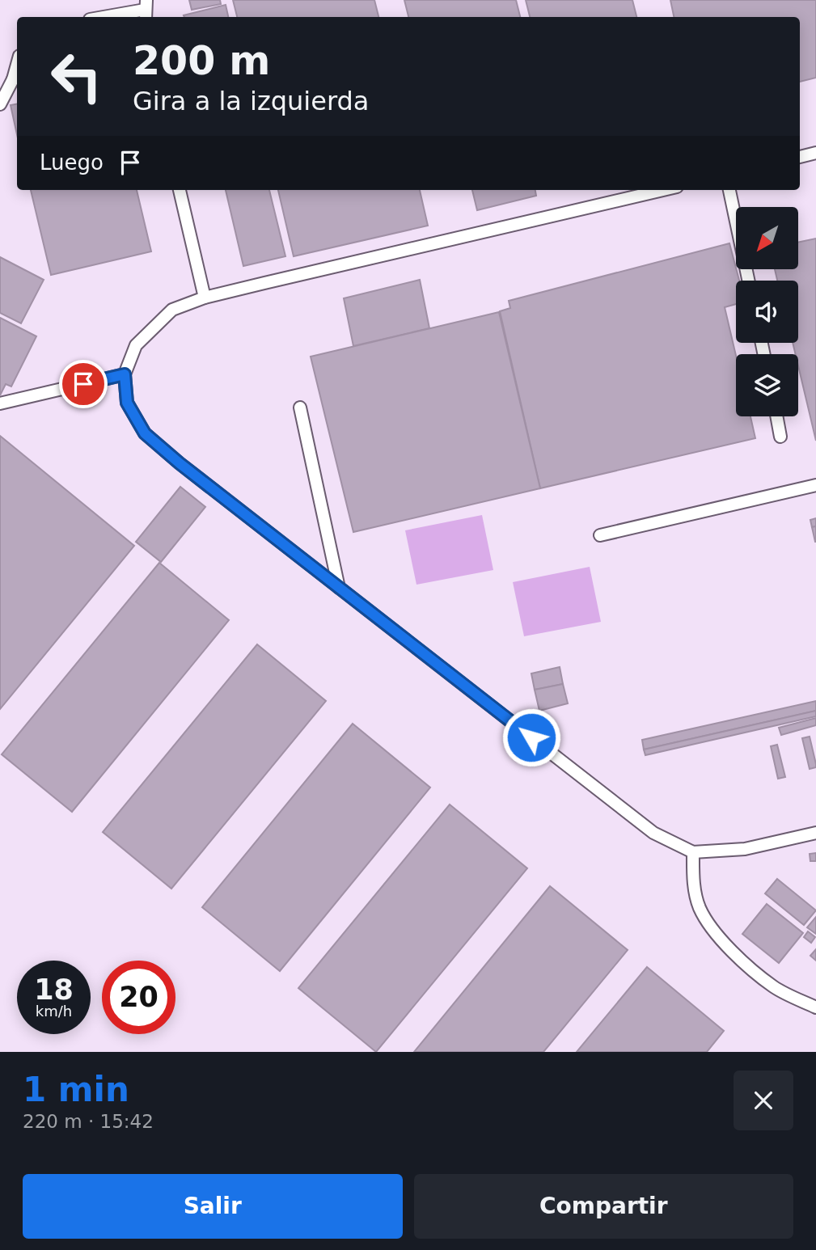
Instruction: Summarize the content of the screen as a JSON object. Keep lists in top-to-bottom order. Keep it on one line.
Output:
{"north":"bottom left","page":{"turn":["200 m","Gira a la izquierda"],"then":"Luego","speed":"18 km/h","limit":"20","heading":["1 min","220 m · 15:42"],"buttons":["Salir","Compartir"]}}
